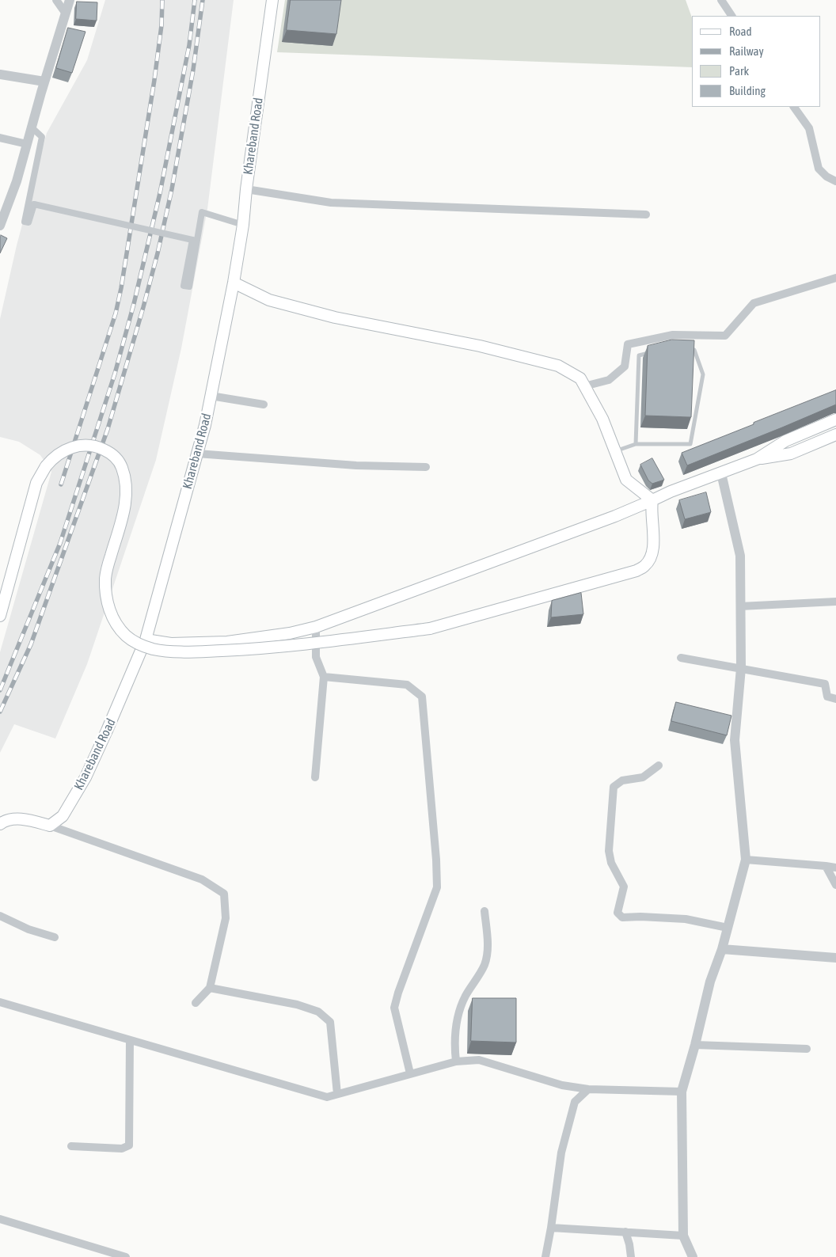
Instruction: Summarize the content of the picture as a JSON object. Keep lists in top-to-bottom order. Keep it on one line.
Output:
{"streets":{"main road":["Khareband Road"]},"legend":["Road","Railway","Park","Building"]}
